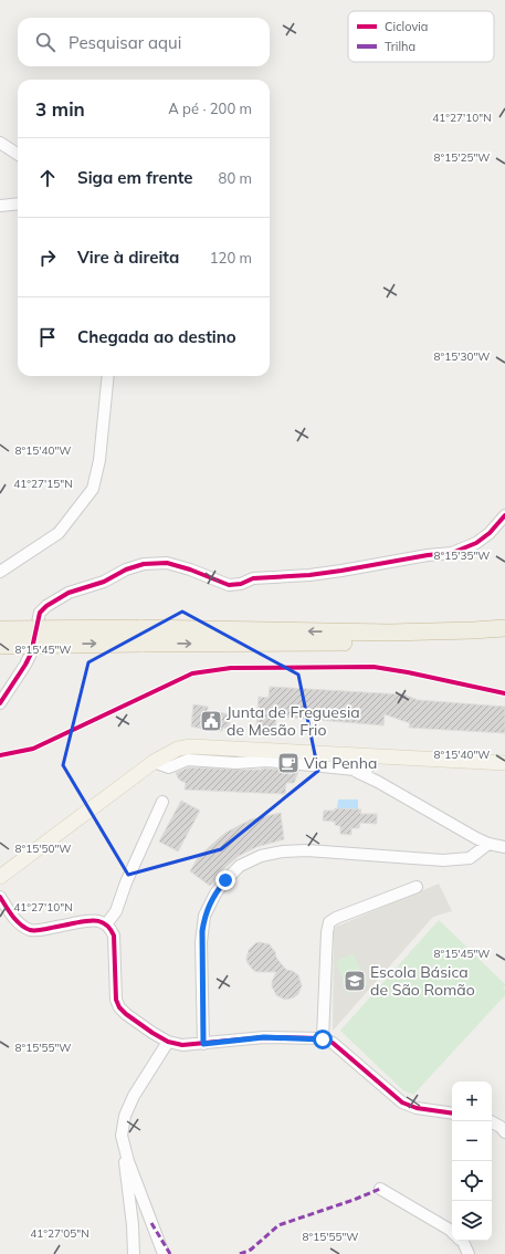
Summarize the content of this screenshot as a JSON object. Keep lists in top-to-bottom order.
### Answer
{
  "places": {
    "public building": ["Junta de Freguesia de Mesão Frio"],
    "cafe": ["Via Penha"],
    "school or university": ["Escola Básica de São Romão"]
  },
  "legend": ["Ciclovia", "Trilha"],
  "page": {
    "search": "Pesquisar aqui",
    "heading": ["3 min", "A pé · 200 m"],
    "list": [
      ["Siga em frente", "80 m"],
      ["Vire à direita", "120 m"],
      "Chegada ao destino"
    ],
    "map_buttons": ["+", "−"]
  },
  "coordinates": [
    "41°27'10\"N",
    "8°15'25\"W",
    "8°15'30\"W",
    "8°15'40\"W",
    "41°27'15\"N",
    "8°15'35\"W",
    "8°15'45\"W",
    "8°15'50\"W",
    "8°15'55\"W",
    "41°27'05\"N"
  ]
}
